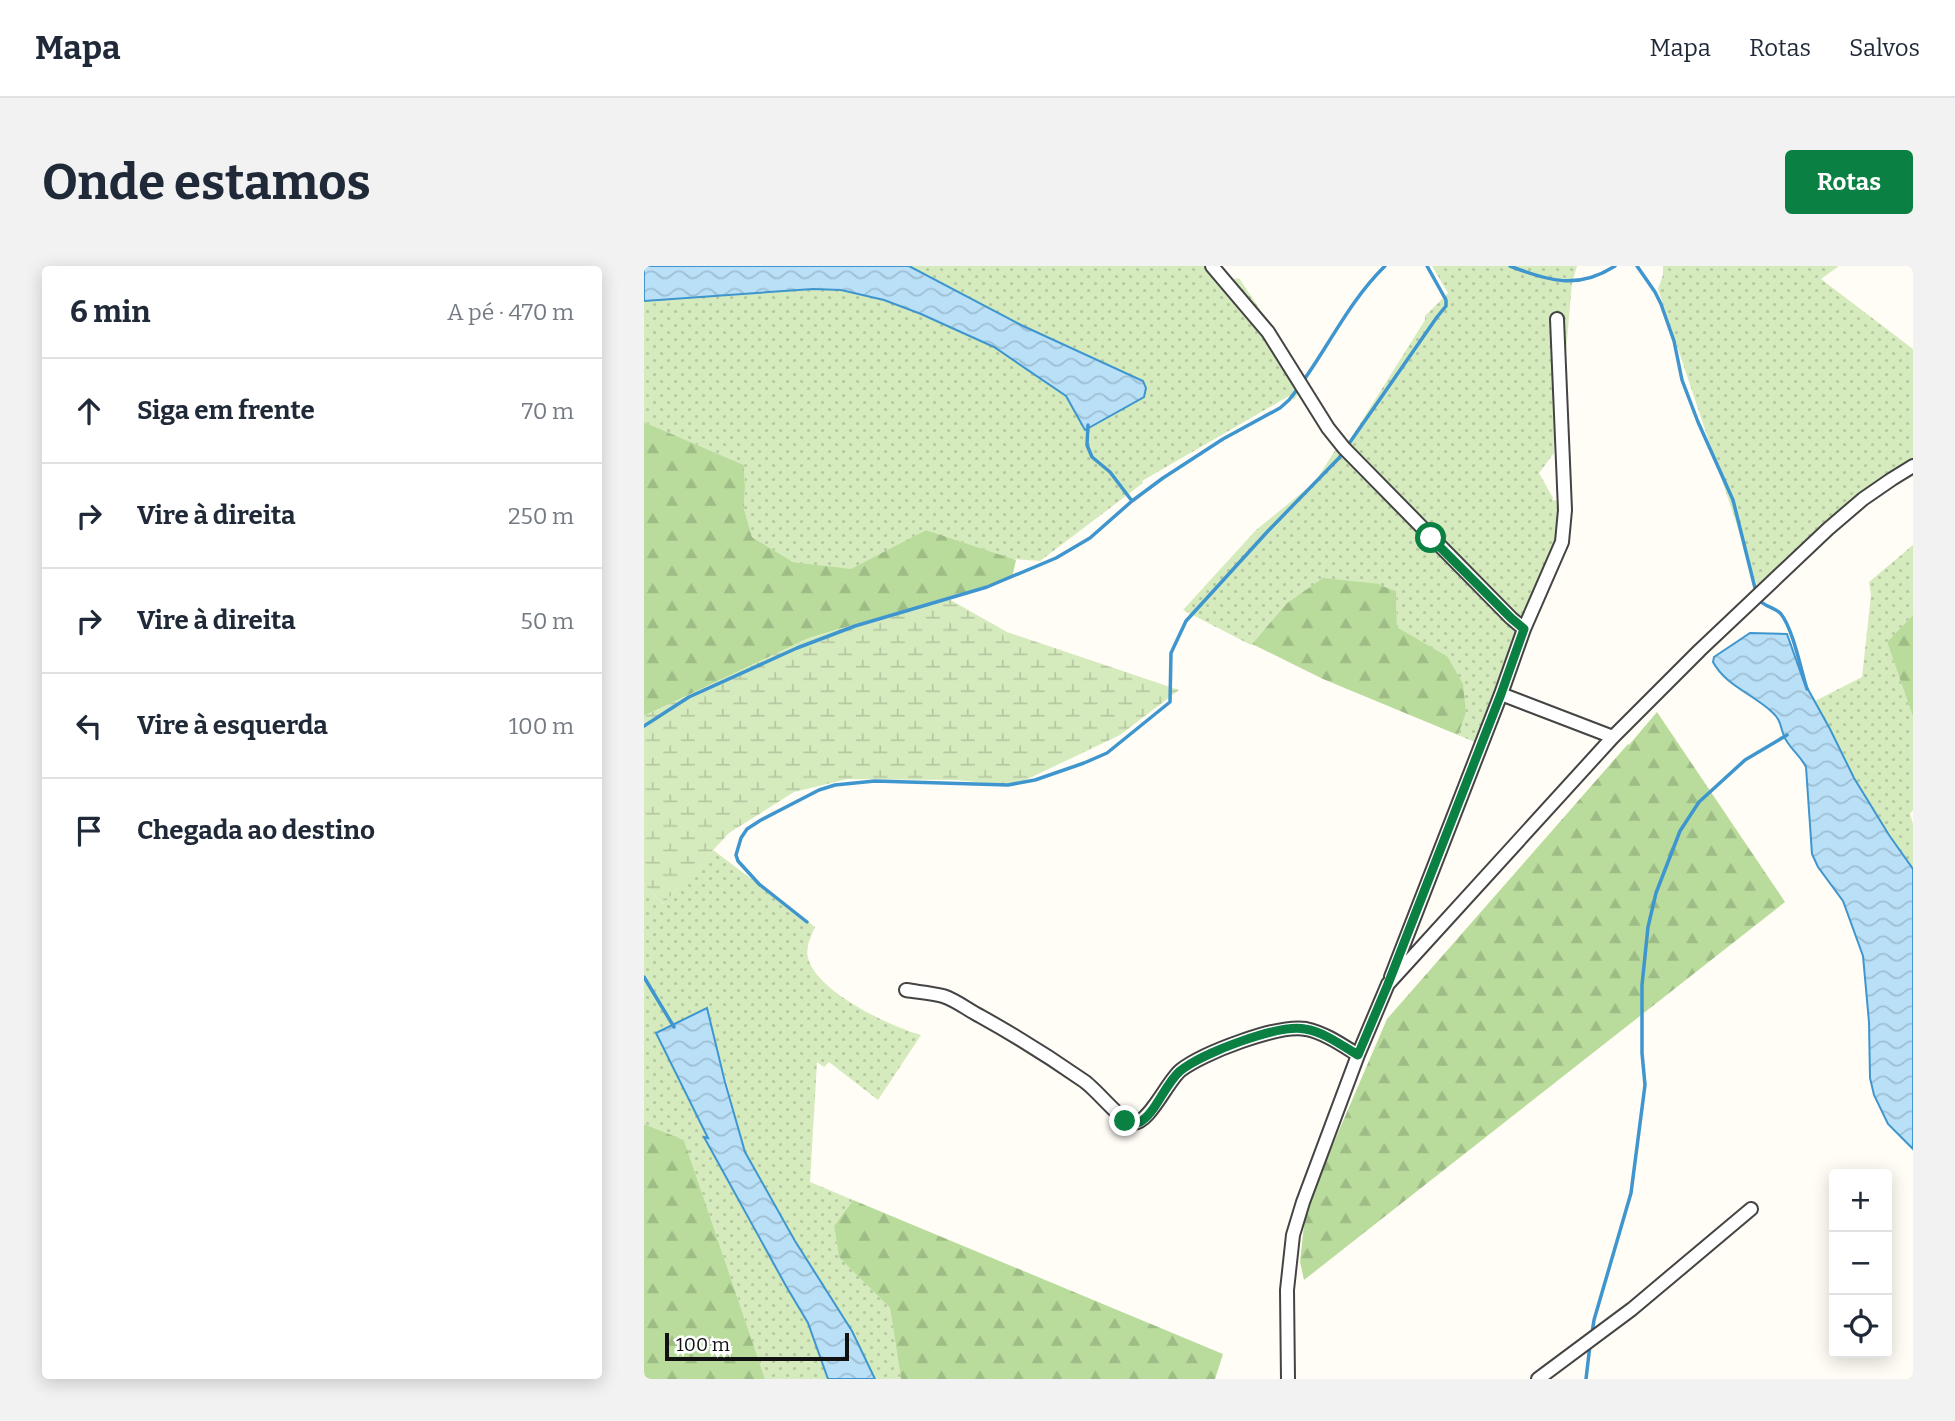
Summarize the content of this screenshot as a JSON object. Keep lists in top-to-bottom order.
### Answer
{
  "scale_bar": "100 m",
  "page": {
    "header": "Mapa",
    "nav": ["Mapa", "Rotas", "Salvos"],
    "buttons": "Rotas",
    "title": "Onde estamos",
    "heading": ["6 min", "A pé · 470 m"],
    "list": [
      ["Siga em frente", "70 m"],
      ["Vire à direita", "250 m"],
      ["Vire à direita", "50 m"],
      ["Vire à esquerda", "100 m"],
      "Chegada ao destino"
    ],
    "map_buttons": ["+", "−"],
    "scale": "100 m"
  }
}
